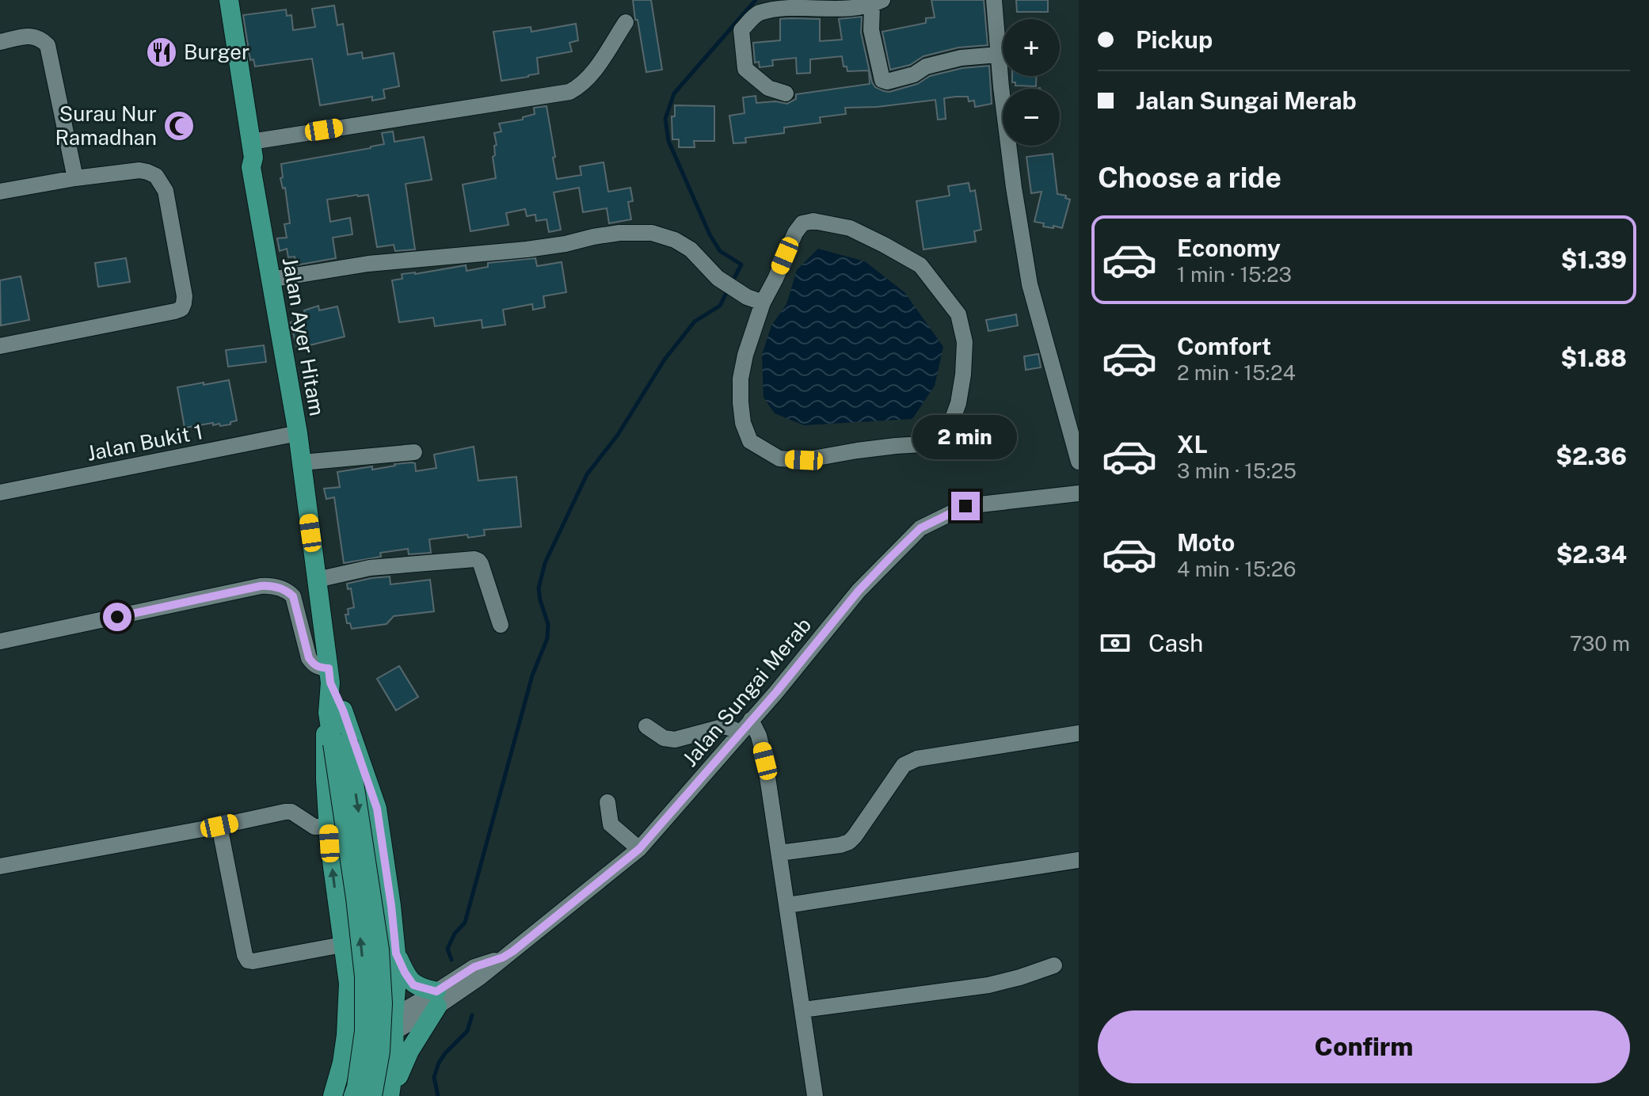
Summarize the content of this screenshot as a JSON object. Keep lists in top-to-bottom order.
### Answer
{
  "streets": {
    "main road": ["Jalan Ayer Hitam"],
    "street": ["Jalan Bukit 1", "Jalan Sungai Merab"]
  },
  "crossings": [
    ["Jalan Ayer Hitam", "Jalan Bukit 1"]
  ],
  "places": {
    "restaurant": ["Burger"],
    "mosque": ["Surau Nur Ramadhan"]
  },
  "page": {
    "banner": ["Pickup", "Jalan Sungai Merab"],
    "map_buttons": ["+", "−"],
    "heading": "Choose a ride",
    "list": [
      {
        "name": "Economy",
        "note": "1 min · 15:23",
        "value": "$1.39"
      },
      {
        "name": "Comfort",
        "note": "2 min · 15:24",
        "value": "$1.88"
      },
      {
        "name": "XL",
        "note": "3 min · 15:25",
        "value": "$2.36"
      },
      {
        "name": "Moto",
        "note": "4 min · 15:26",
        "value": "$2.34"
      }
    ],
    "bubble": "2 min",
    "pay": ["Cash", "730 m"],
    "buttons": "Confirm"
  }
}
